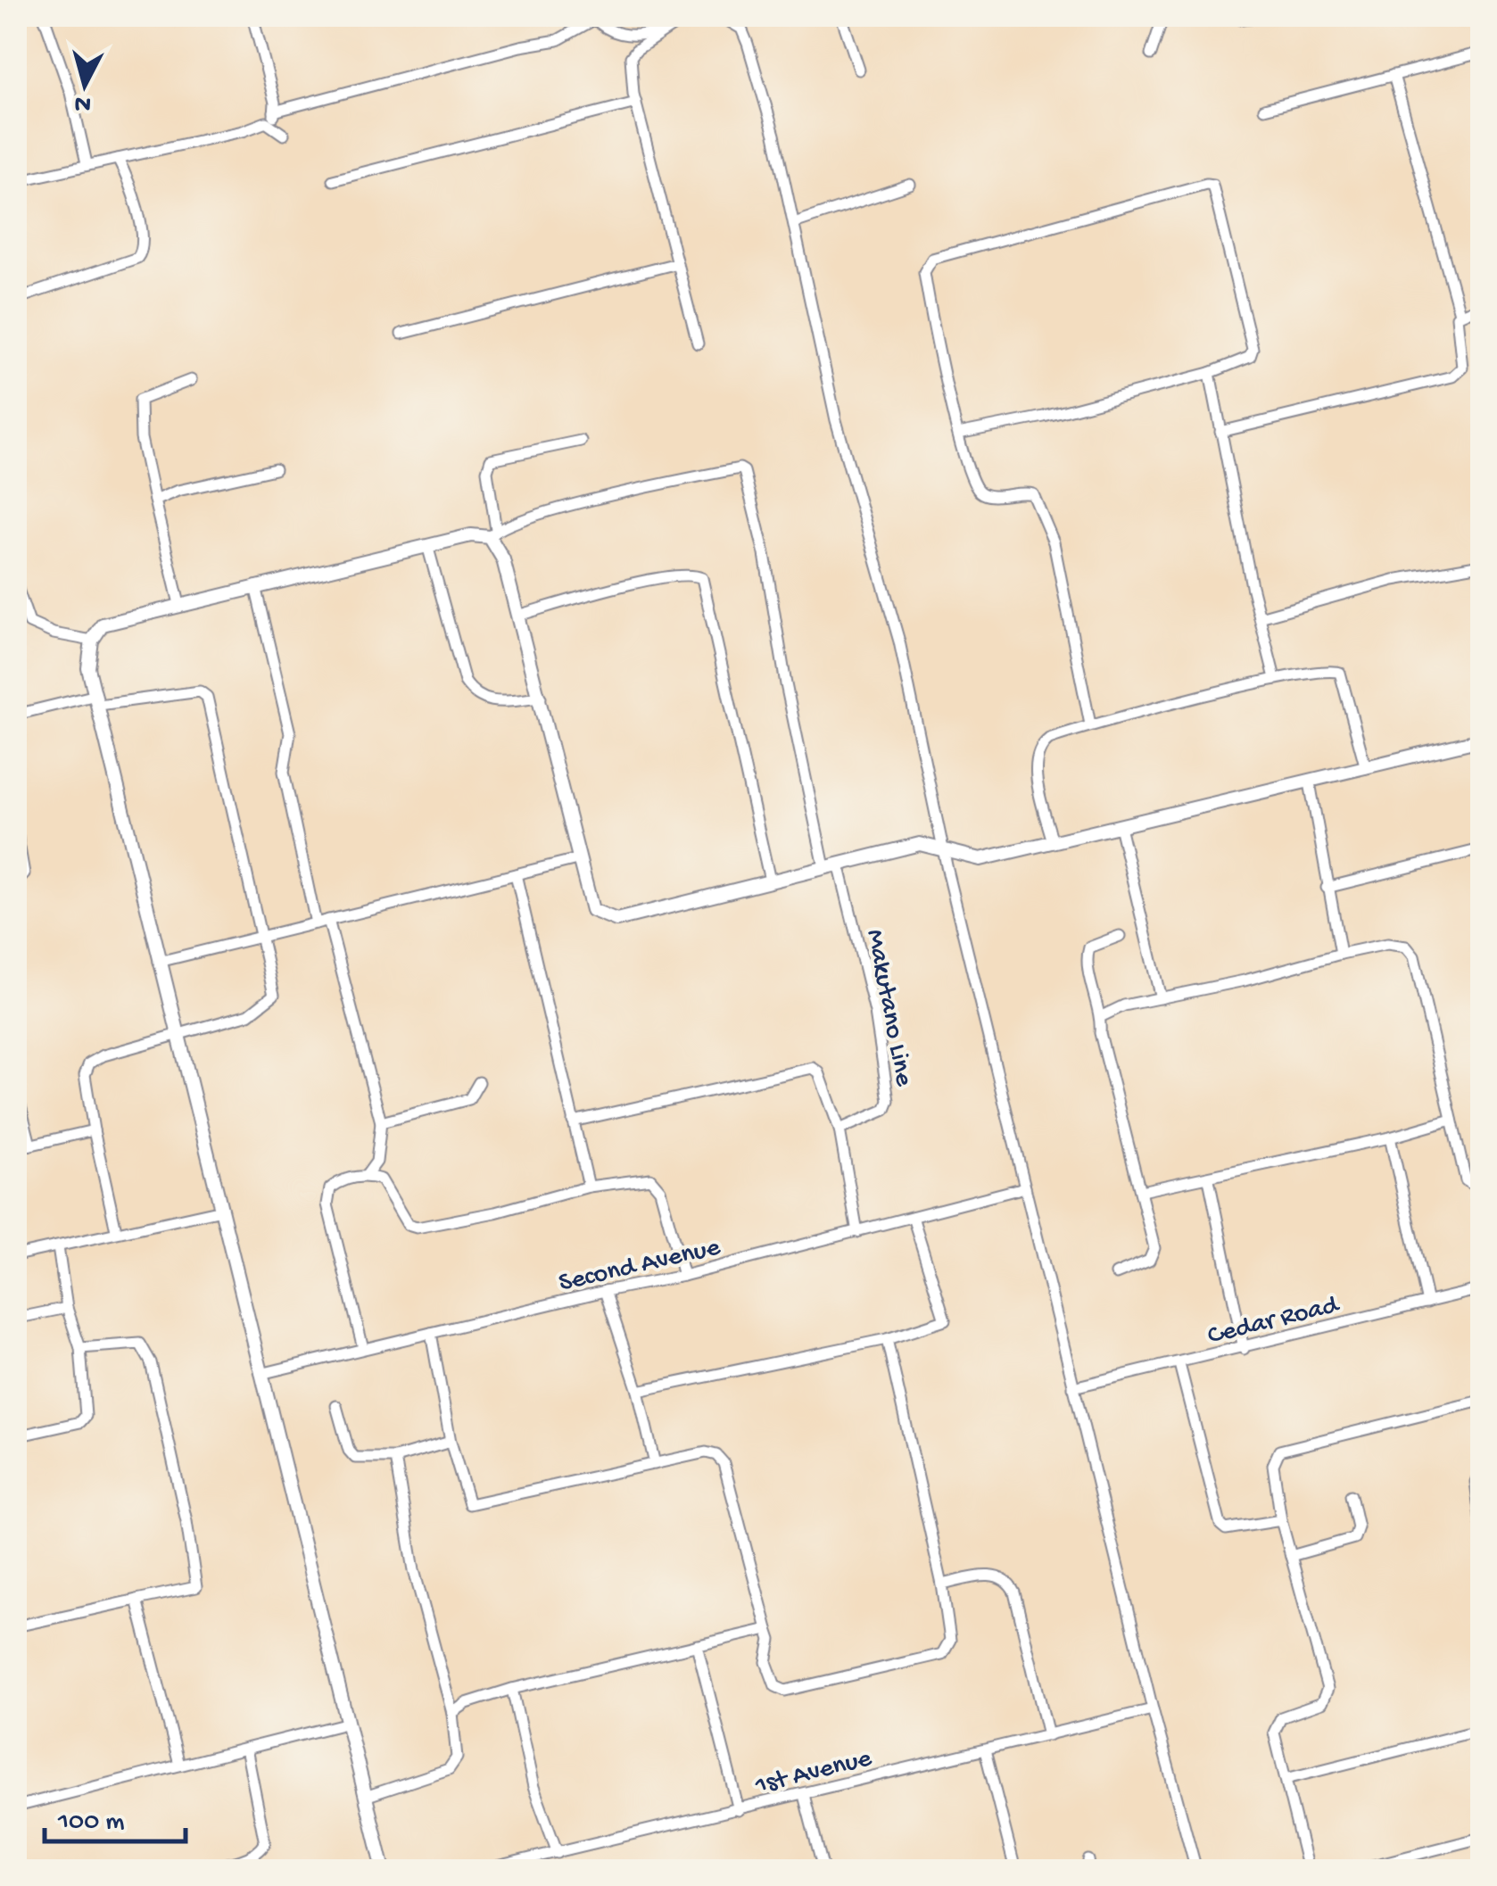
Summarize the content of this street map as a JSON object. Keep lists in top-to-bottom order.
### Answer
{
  "streets": {
    "street": [
      "Makutano Line",
      "Second Avenue",
      "Cedar Road",
      "1st Avenue"
    ]
  },
  "scale_bar": "100 m",
  "north": "bottom"
}
